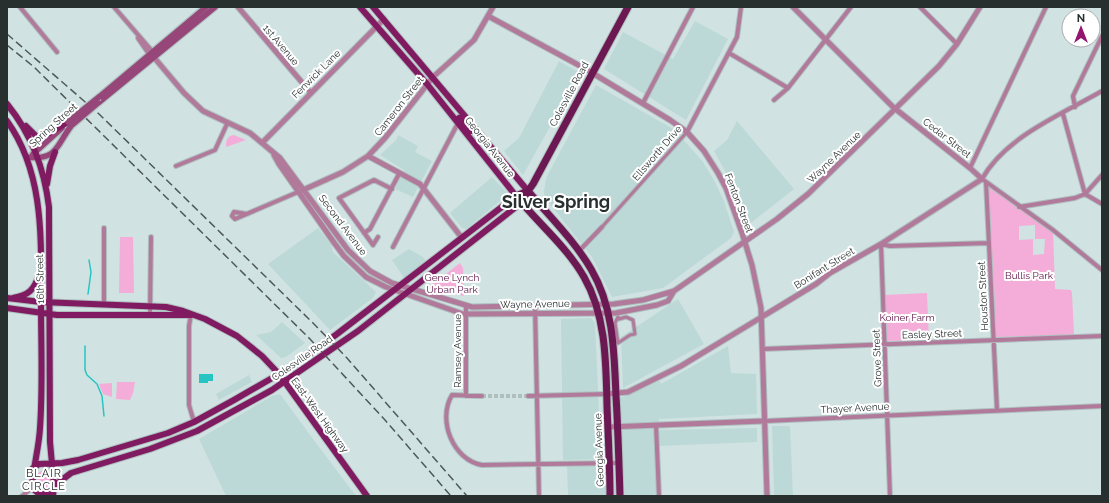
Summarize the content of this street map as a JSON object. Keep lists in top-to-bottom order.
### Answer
{
  "streets": {
    "highway": ["Colesville Road", "Georgia Avenue"],
    "main road": ["Spring Street", "16th Street", "East-West Highway"],
    "street": [
      "1st Avenue",
      "Fenwick Lane",
      "Cameron Street",
      "Cedar Street",
      "Ellsworth Drive",
      "Wayne Avenue",
      "Fenton Street",
      "Second Avenue",
      "Bonifant Street",
      "Houston Street",
      "Easley Street",
      "Ramsey Avenue",
      "Grove Street",
      "Thayer Avenue"
    ]
  },
  "crossings": [
    ["1st Avenue", "Fenwick Lane"],
    ["Fenwick Lane", "Georgia Avenue"],
    ["Fenwick Lane", "Second Avenue"],
    ["Colesville Road", "Georgia Avenue"],
    ["Colesville Road", "Wayne Avenue"],
    ["Colesville Road", "Fenton Street"],
    ["Colesville Road", "Second Avenue"],
    ["Colesville Road", "16th Street"],
    ["Colesville Road", "East-West Highway"],
    ["Cameron Street", "Georgia Avenue"],
    ["Cameron Street", "Fenton Street"],
    ["Cameron Street", "Second Avenue"],
    ["Spring Street", "Second Avenue"],
    ["Spring Street", "16th Street"],
    ["Cedar Street", "Wayne Avenue"],
    ["Cedar Street", "Bonifant Street"],
    ["Cedar Street", "Houston Street"],
    ["Georgia Avenue", "Ellsworth Drive"],
    ["Georgia Avenue", "Wayne Avenue"],
    ["Georgia Avenue", "Bonifant Street"],
    ["Georgia Avenue", "Thayer Avenue"],
    ["Ellsworth Drive", "Fenton Street"],
    ["Wayne Avenue", "Fenton Street"],
    ["Wayne Avenue", "Second Avenue"],
    ["Wayne Avenue", "Ramsey Avenue"],
    ["Fenton Street", "Bonifant Street"],
    ["Fenton Street", "Easley Street"],
    ["Fenton Street", "Thayer Avenue"],
    ["Bonifant Street", "Houston Street"],
    ["Bonifant Street", "Grove Street"],
    ["16th Street", "East-West Highway"],
    ["Houston Street", "Easley Street"],
    ["Houston Street", "Thayer Avenue"],
    ["Easley Street", "Grove Street"],
    ["Grove Street", "Thayer Avenue"]
  ],
  "districts": ["Silver Spring", "BLAIR CIRCLE"],
  "parks": ["Bullis Park", "Gene Lynch Urban Park", "Koiner Farm"],
  "north": "top"
}
